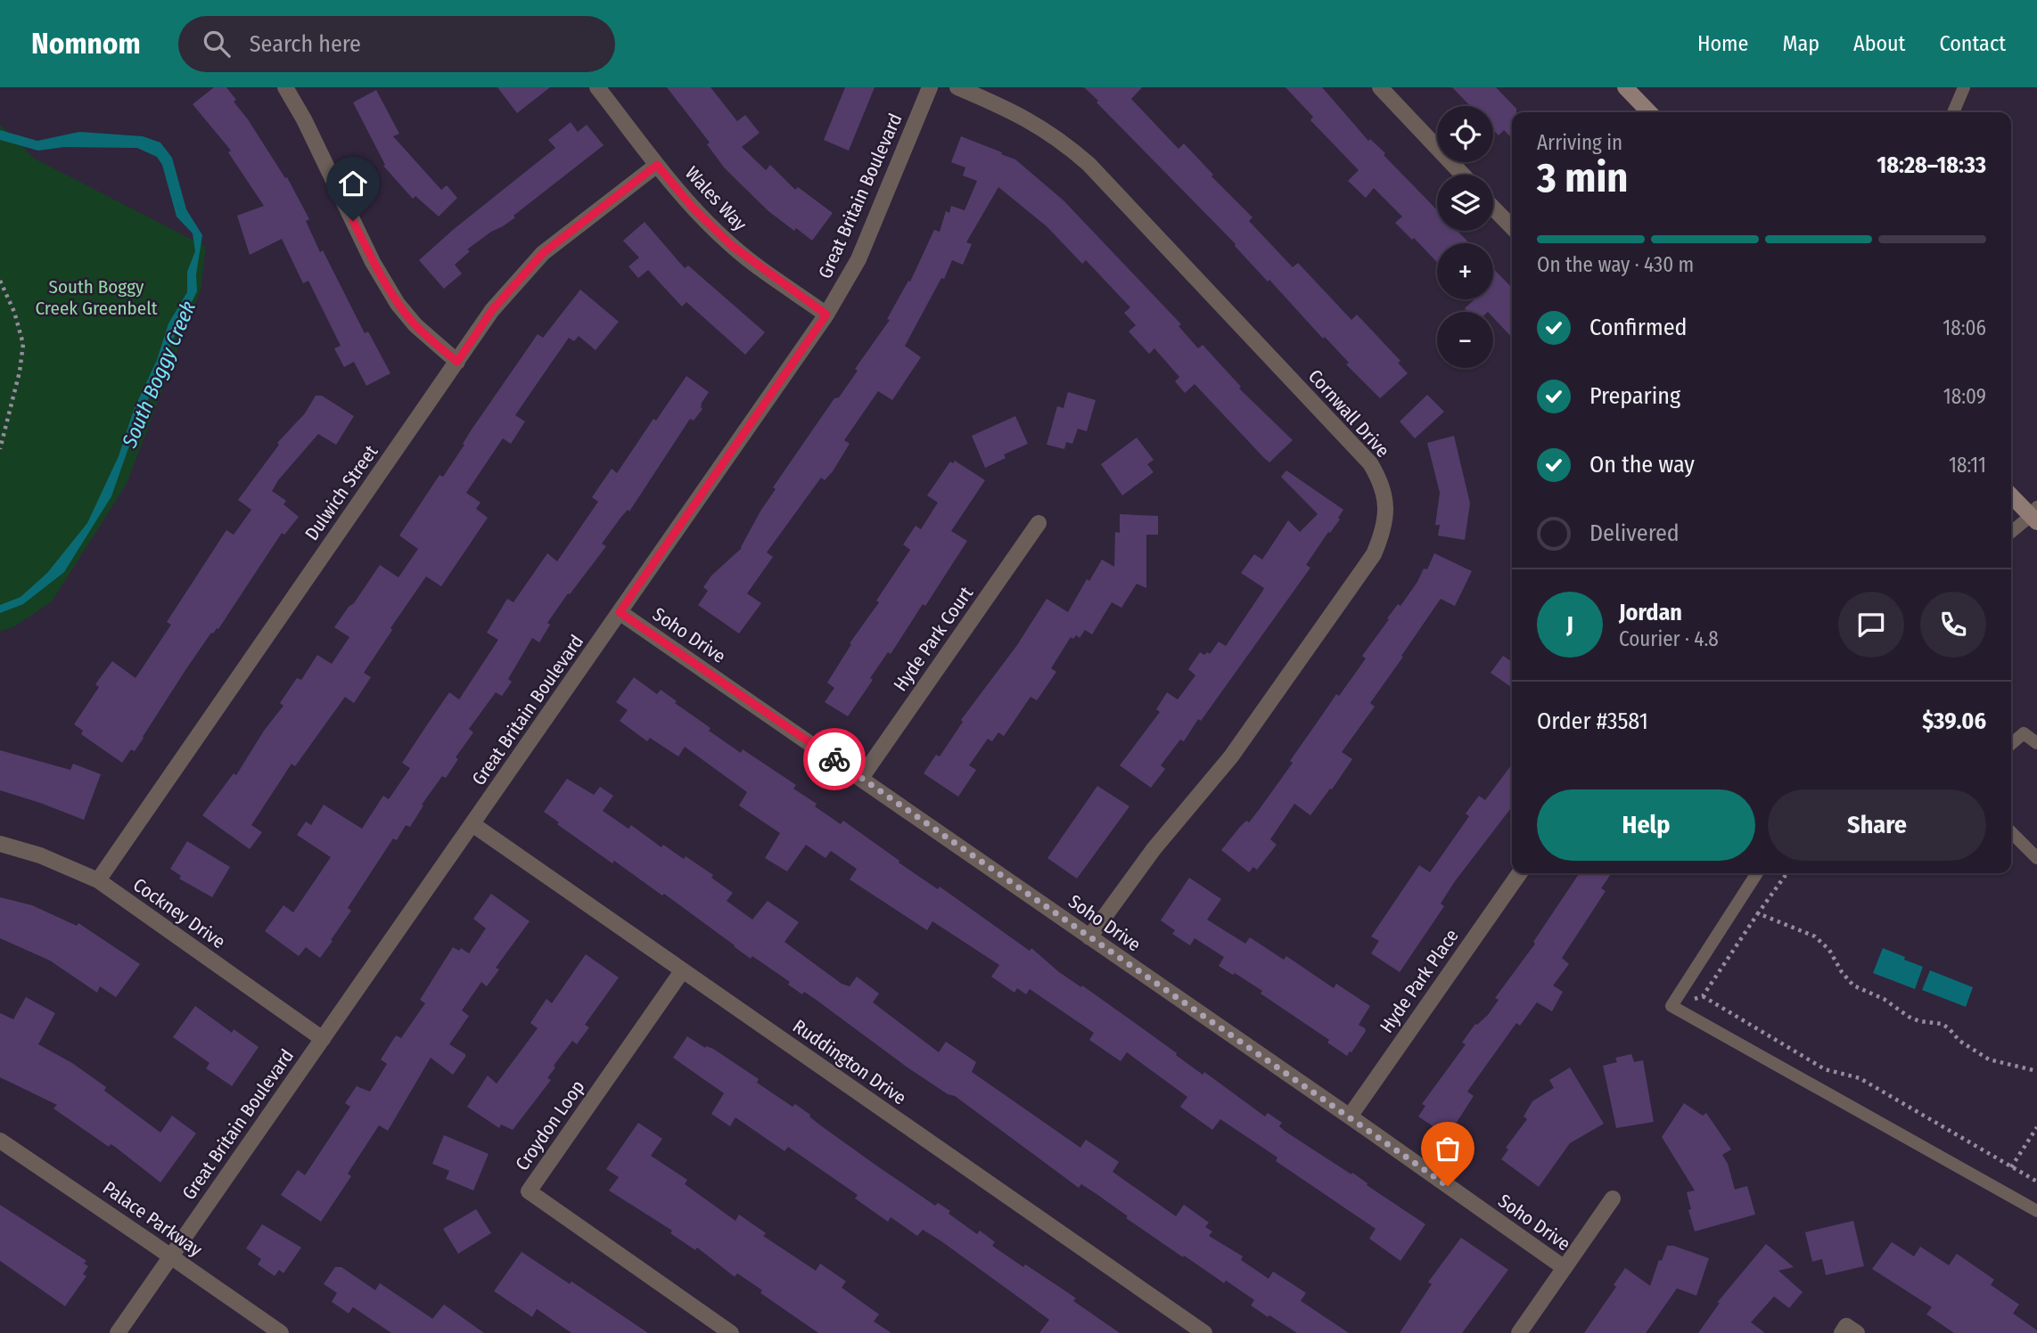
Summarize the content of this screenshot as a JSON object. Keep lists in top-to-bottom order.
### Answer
{
  "streets": {
    "street": [
      "Great Britain Boulevard",
      "Wales Way",
      "Cornwall Drive",
      "Dulwich Street",
      "Soho Drive",
      "Hyde Park Court",
      "Cockney Drive",
      "Hyde Park Place",
      "Ruddington Drive",
      "Croydon Loop",
      "Palace Parkway"
    ]
  },
  "crossings": [
    ["Great Britain Boulevard", "Wales Way"],
    ["Great Britain Boulevard", "Soho Drive"],
    ["Great Britain Boulevard", "Cockney Drive"],
    ["Great Britain Boulevard", "Ruddington Drive"],
    ["Great Britain Boulevard", "Palace Parkway"],
    ["Wales Way", "Dulwich Street"],
    ["Cornwall Drive", "Soho Drive"],
    ["Dulwich Street", "Cockney Drive"],
    ["Soho Drive", "Hyde Park Court"],
    ["Soho Drive", "Hyde Park Place"],
    ["Ruddington Drive", "Croydon Loop"]
  ],
  "water": ["South Boggy Creek"],
  "parks": ["South Boggy Creek Greenbelt"],
  "page": {
    "header": "Nomnom",
    "search": "Search here",
    "nav": [
      "Home",
      "Map",
      "About",
      "Contact"
    ],
    "map_buttons": ["+", "−"],
    "heading": ["3 min", "Arriving in", "18:28–18:33"],
    "panel": [
      "Jordan",
      "Courier · 4.8",
      "Order #3581",
      "$39.06"
    ],
    "bar": "On the way · 430 m",
    "list": [
      ["Confirmed", "18:06"],
      ["Preparing", "18:09"],
      ["On the way", "18:11"],
      "Delivered"
    ],
    "round": "J",
    "buttons": ["Help", "Share"]
  }
}
